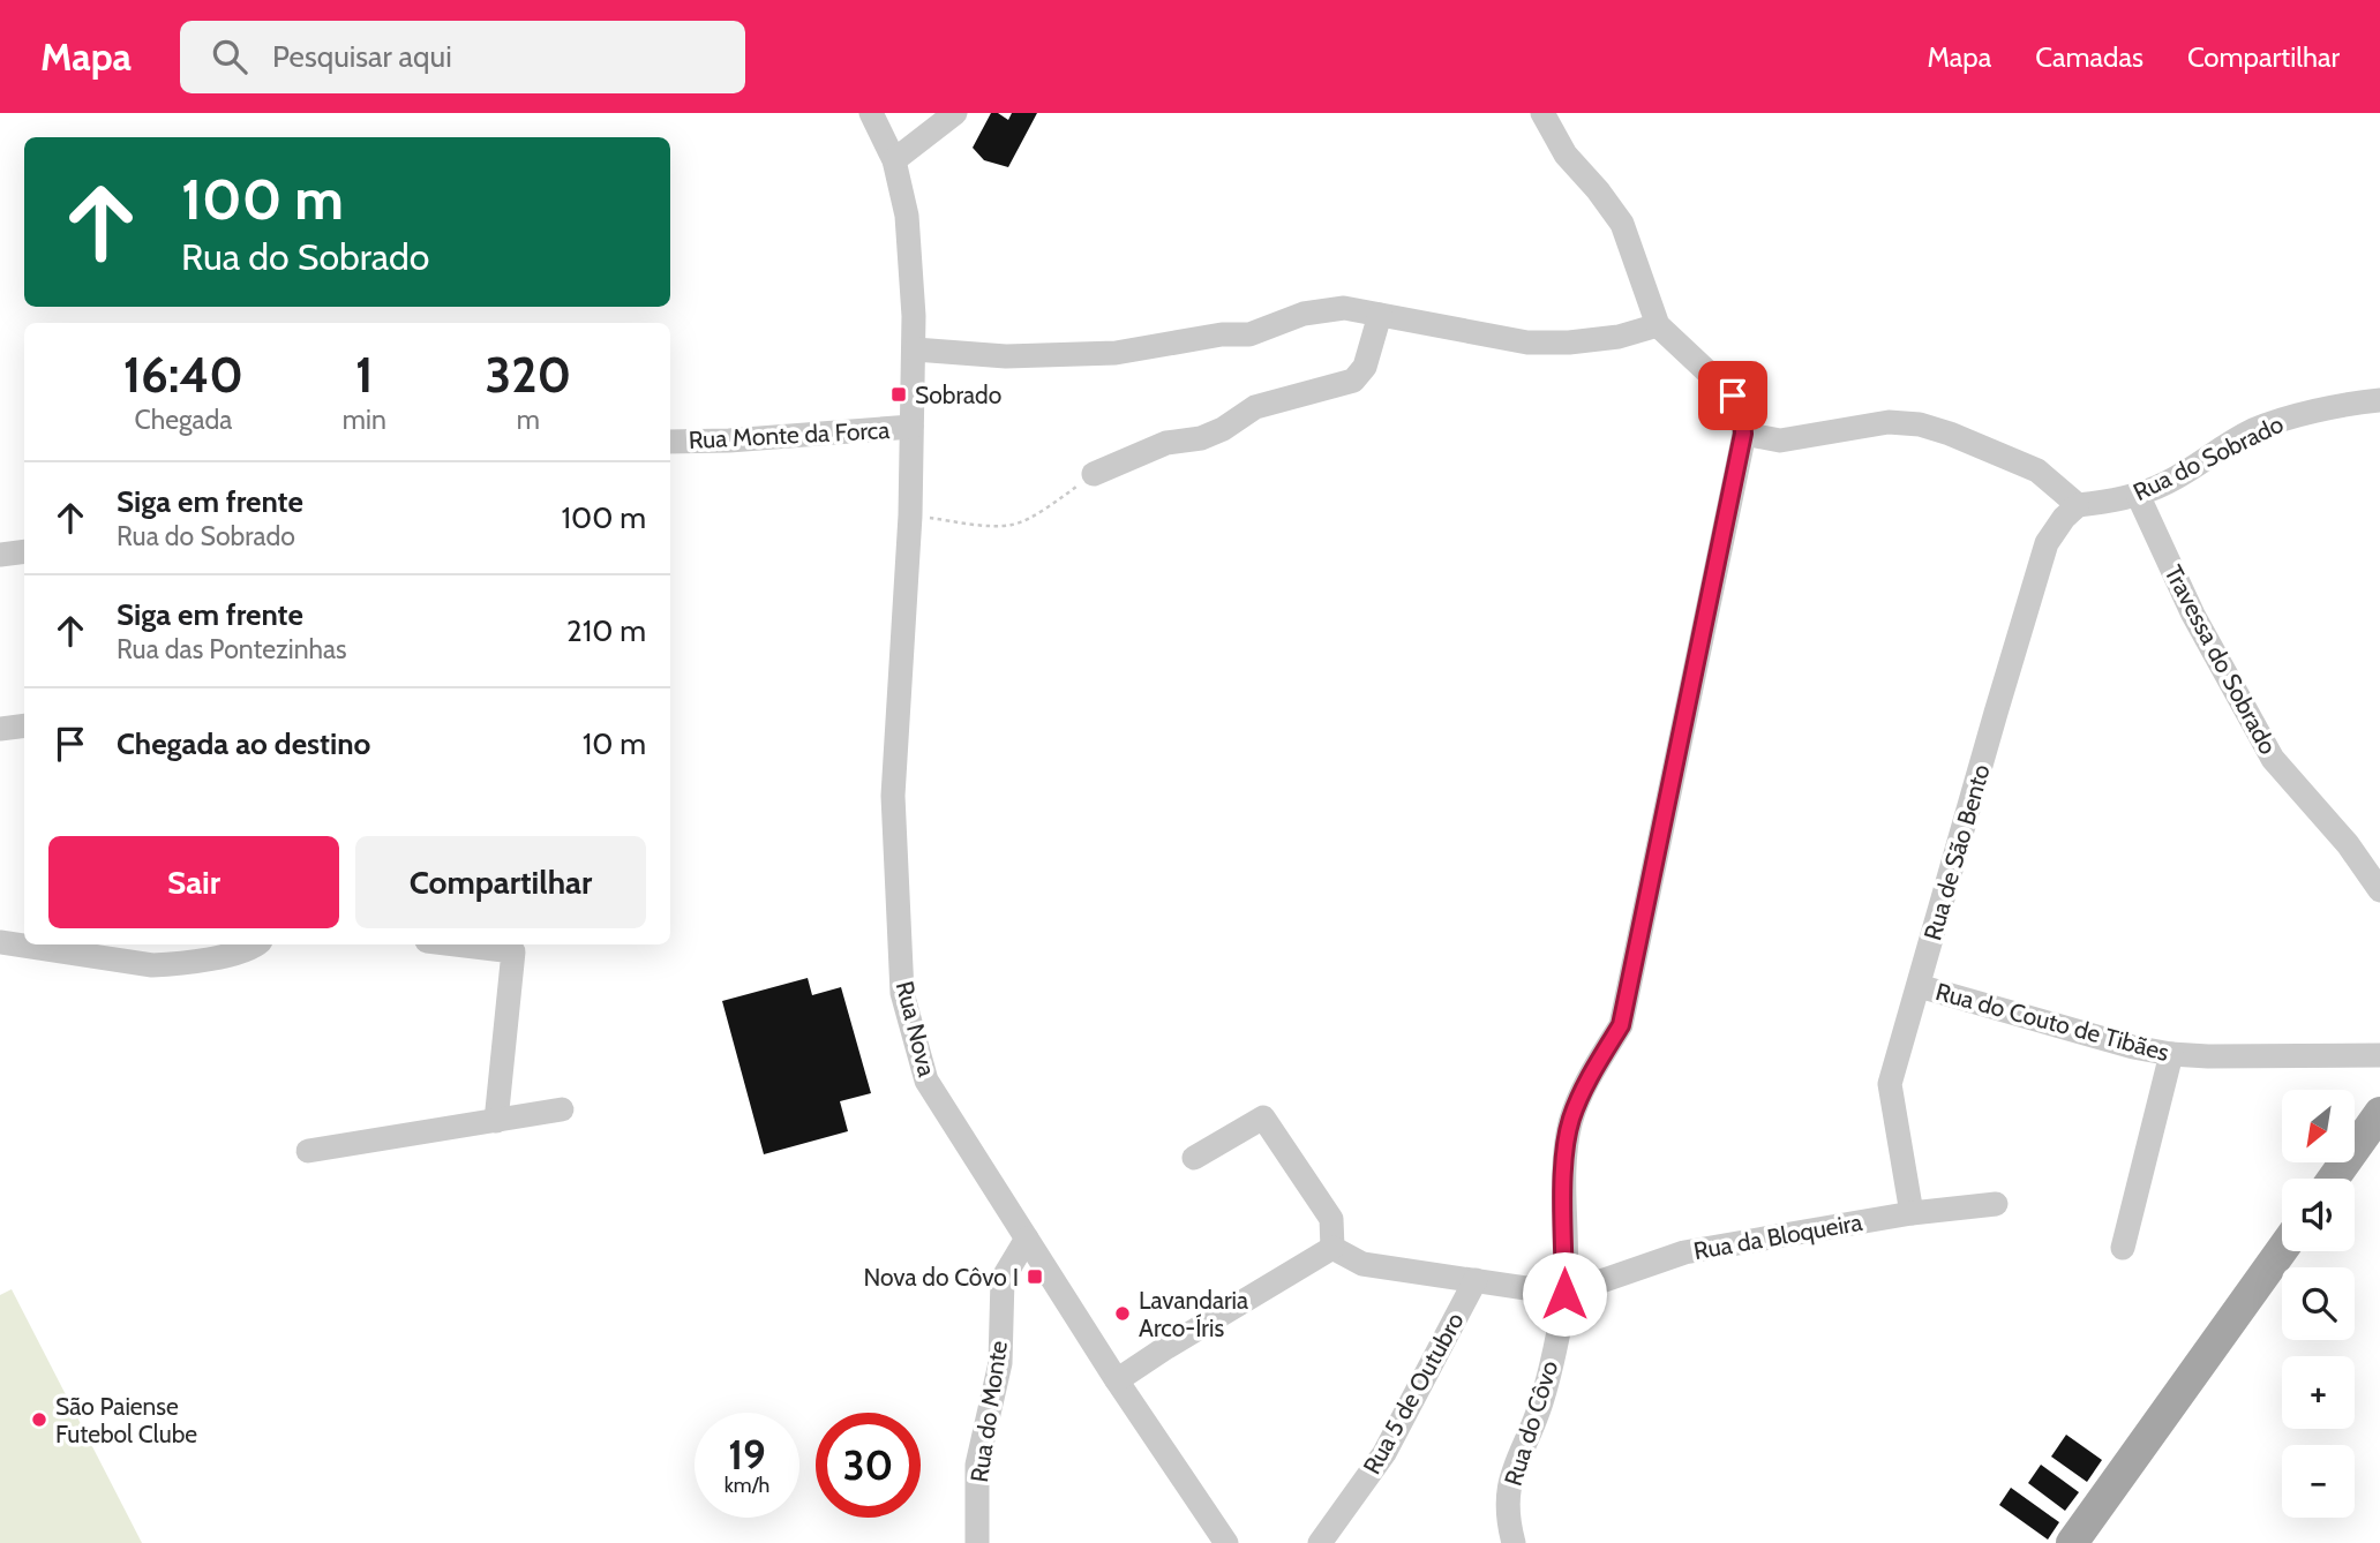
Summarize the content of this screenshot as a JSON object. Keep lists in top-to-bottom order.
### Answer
{
  "streets": {
    "street": [
      "Rua Monte da Forca",
      "Rua do Sobrado",
      "Travessa do Sobrado",
      "Rua de São Bento",
      "Rua do Couto de Tibães",
      "Rua Nova",
      "Rua da Bloqueira",
      "Rua 5 de Outubro",
      "Rua do Monte",
      "Rua do Côvo"
    ]
  },
  "crossings": [
    ["Rua Monte da Forca", "Rua Nova"],
    ["Rua do Sobrado", "Travessa do Sobrado"],
    ["Rua do Sobrado", "Rua de São Bento"],
    ["Rua de São Bento", "Rua do Couto de Tibães"],
    ["Rua de São Bento", "Rua da Bloqueira"],
    ["Rua Nova", "Rua do Monte"],
    ["Rua da Bloqueira", "Rua do Côvo"]
  ],
  "places": {
    "transit": ["Sobrado", "Nova do Côvo I"],
    "other": ["Lavandaria Arco-Íris", "São Paiense Futebol Clube"]
  },
  "north": "bottom left",
  "page": {
    "header": "Mapa",
    "search": "Pesquisar aqui",
    "nav": ["Mapa", "Camadas", "Compartilhar"],
    "turn": ["100 m", "Rua do Sobrado"],
    "eta": [
      "16:40",
      "Chegada",
      "1",
      "min",
      "320",
      "m"
    ],
    "list": [
      {
        "name": "Siga em frente",
        "note": "Rua do Sobrado",
        "value": "100 m"
      },
      {
        "name": "Siga em frente",
        "note": "Rua das Pontezinhas",
        "value": "210 m"
      },
      {
        "name": "Chegada ao destino",
        "value": "10 m"
      }
    ],
    "buttons": ["Sair", "Compartilhar"],
    "map_buttons": ["+", "−"],
    "speed": "19 km/h",
    "limit": "30"
  }
}
